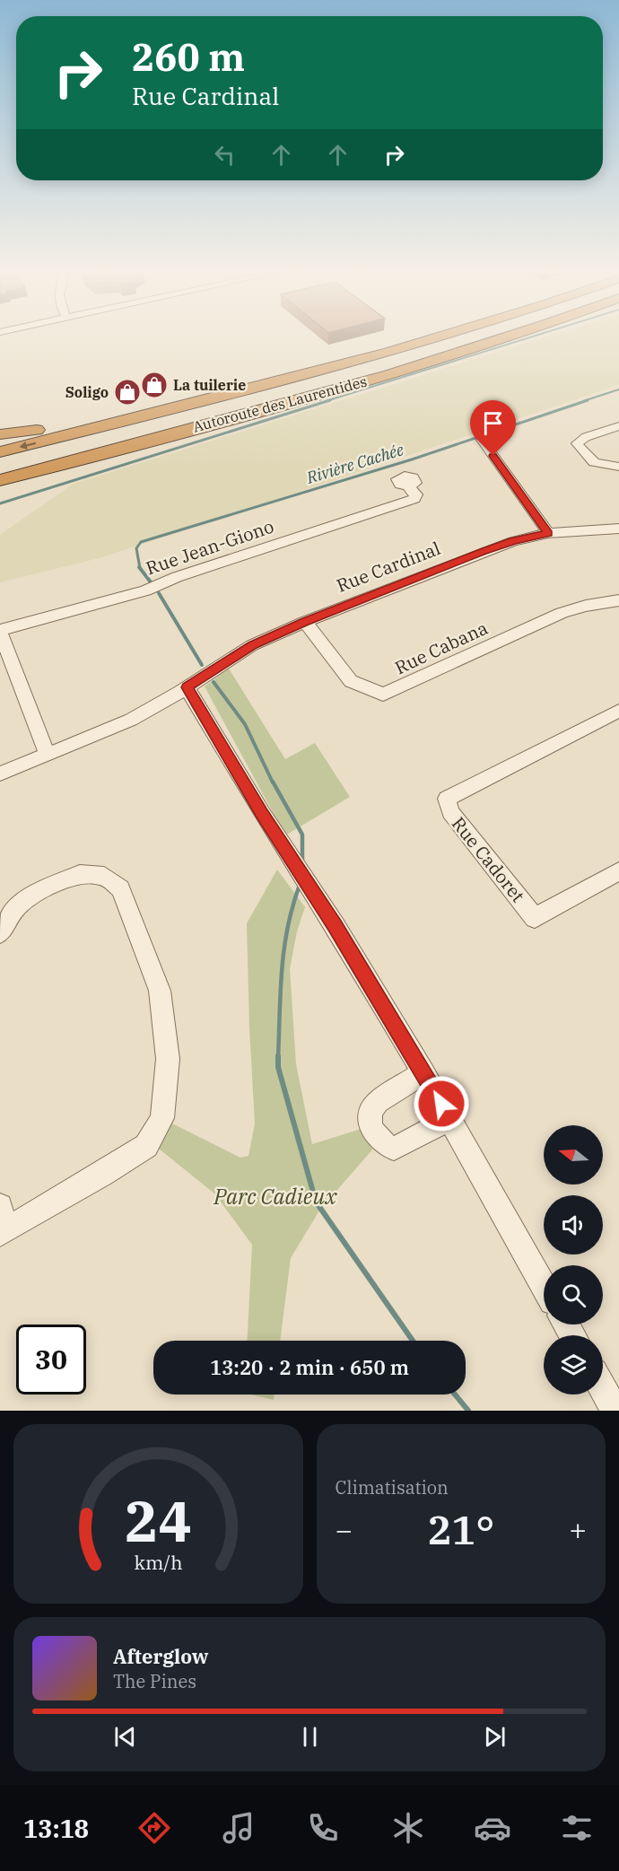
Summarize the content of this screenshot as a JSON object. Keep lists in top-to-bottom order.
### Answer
{
  "streets": {
    "highway": ["Autoroute des Laurentides"],
    "street": [
      "Rue Jean-Giono",
      "Rue Cardinal",
      "Rue Cabana",
      "Rue Cadoret"
    ]
  },
  "crossings": [
    ["Rue Cardinal", "Rue Cabana"]
  ],
  "water": ["Rivière Cachée"],
  "parks": ["Parc Cadieux"],
  "places": {
    "shop": ["La tuilerie", "Soligo"]
  },
  "north": "left",
  "page": {
    "turn": ["260 m", "Rue Cardinal"],
    "limit": "30",
    "trip": "13:20 · 2 min · 650 m",
    "tile": "Climatisation",
    "heat": ["−", "21°", "+"],
    "song": ["Afterglow", "The Pines"],
    "tabs": "13:18",
    "gauge": ["24", "km/h"]
  }
}
